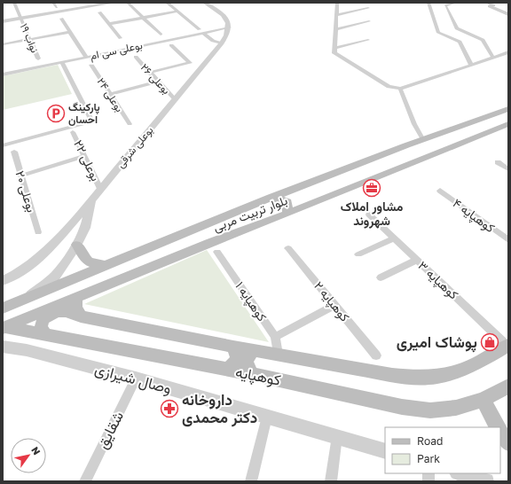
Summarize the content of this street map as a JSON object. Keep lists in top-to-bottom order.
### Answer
{
  "streets": {
    "main road": ["بلوار تربیت مربی", "کوهپایه"],
    "street": [
      "نواب ۱۹",
      "بوعلی سی ام",
      "بوعلی ۲۶",
      "بوعلی ۲۴",
      "بوعلی شرقی",
      "بوعلی ۲۲",
      "بوعلی ۲۰",
      "کوهپایه ۴",
      "کوهپایه ۳",
      "کوهپایه ۱",
      "کوهپایه ۲",
      "وصال شیرازی",
      "شقایق"
    ]
  },
  "crossings": [
    ["بوعلی سی ام", "بوعلی شرقی"],
    ["بوعلی ۲۶", "بوعلی شرقی"],
    ["بوعلی شرقی", "بوعلی ۲۲"],
    ["بلوار تربیت مربی", "کوهپایه"],
    ["کوهپایه ۳", "کوهپایه"],
    ["کوهپایه ۱", "کوهپایه"],
    ["وصال شیرازی", "شقایق"]
  ],
  "places": {
    "parking": ["پارکینگ احسان"],
    "office": ["مشاور املاک شهروند"],
    "shop": ["پوشاک امیری"],
    "pharmacy": ["داروخانه دکتر محمدی"]
  },
  "legend": ["Road", "Park"],
  "north": "top right"
}
